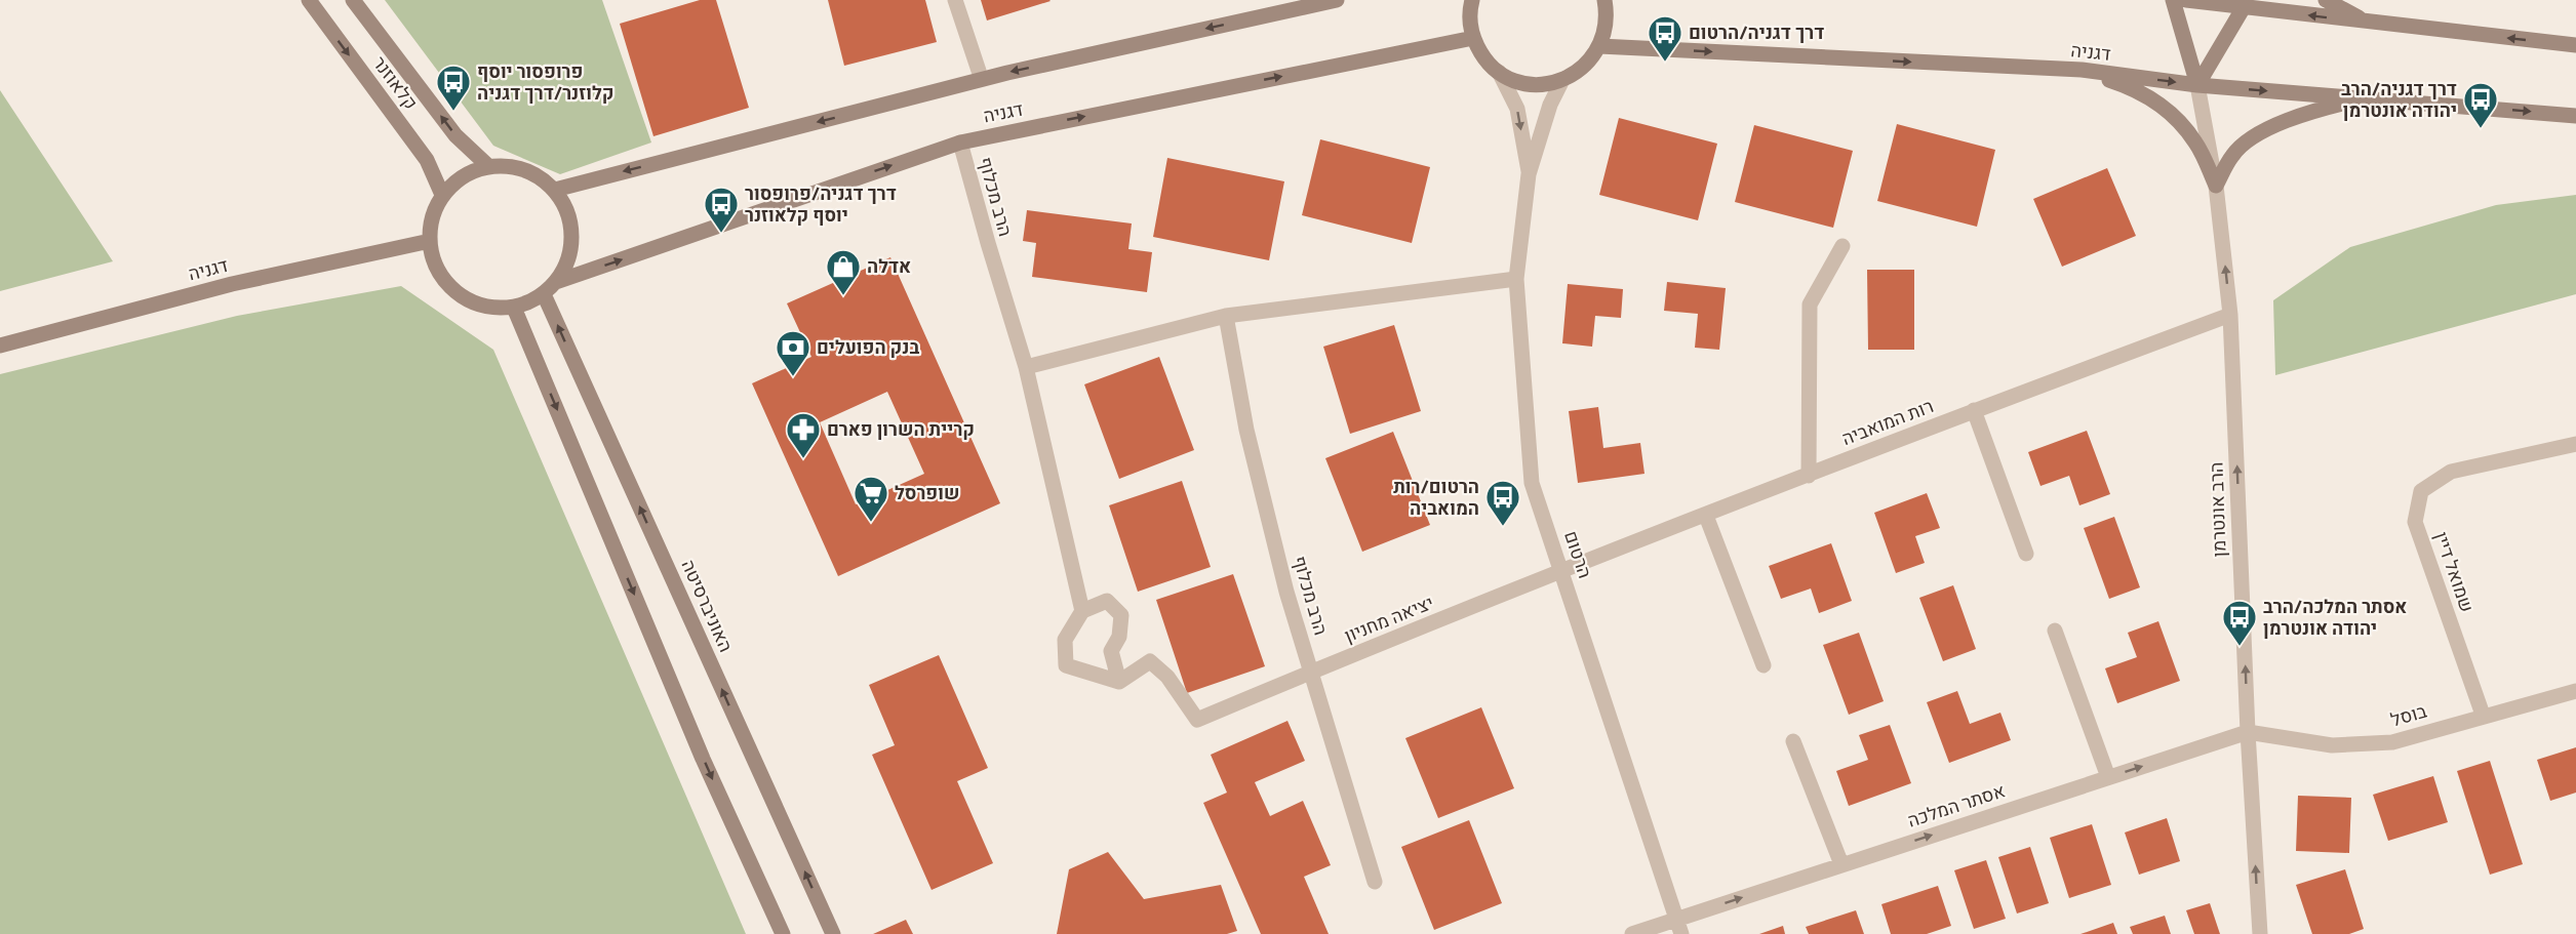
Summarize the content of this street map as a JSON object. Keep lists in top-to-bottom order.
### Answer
{
  "streets": {
    "street": [
      "דגניה",
      "קלאוזנר",
      "הרב מכלוף",
      "רות המואביה",
      "הרב אונטרמן",
      "הרטום",
      "שמואל דיין",
      "האוניברסיטה",
      "יציאה מחניון",
      "בוסל",
      "אסתר המלכה"
    ]
  },
  "crossings": [
    ["דגניה", "קלאוזנר"],
    ["דגניה", "הרב מכלוף"],
    ["דגניה", "הרב אונטרמן"],
    ["דגניה", "האוניברסיטה"],
    ["קלאוזנר", "האוניברסיטה"],
    ["הרב מכלוף", "יציאה מחניון"],
    ["רות המואביה", "הרב אונטרמן"],
    ["רות המואביה", "הרטום"],
    ["רות המואביה", "יציאה מחניון"],
    ["הרב אונטרמן", "בוסל"],
    ["הרב אונטרמן", "אסתר המלכה"],
    ["הרטום", "יציאה מחניון"],
    ["הרטום", "אסתר המלכה"],
    ["שמואל דיין", "בוסל"],
    ["בוסל", "אסתר המלכה"]
  ],
  "one_way": ["הרב אונטרמן", "אסתר המלכה"],
  "places": {
    "bus stop": [
      "דרך דגניה/הרטום",
      "פרופסור יוסף קלוזנר/דרך דגניה",
      "דרך דגניה/הרב יהודה אונטרמן",
      "דרך דגניה/פרופסור יוסף קלאוזנר",
      "הרטום/רות המואביה",
      "אסתר המלכה/הרב יהודה אונטרמן"
    ],
    "shop": ["אדלה"],
    "bank": ["בנק הפועלים"],
    "pharmacy": ["קריית השרון פארם"],
    "supermarket": ["שופרסל"]
  }
}
